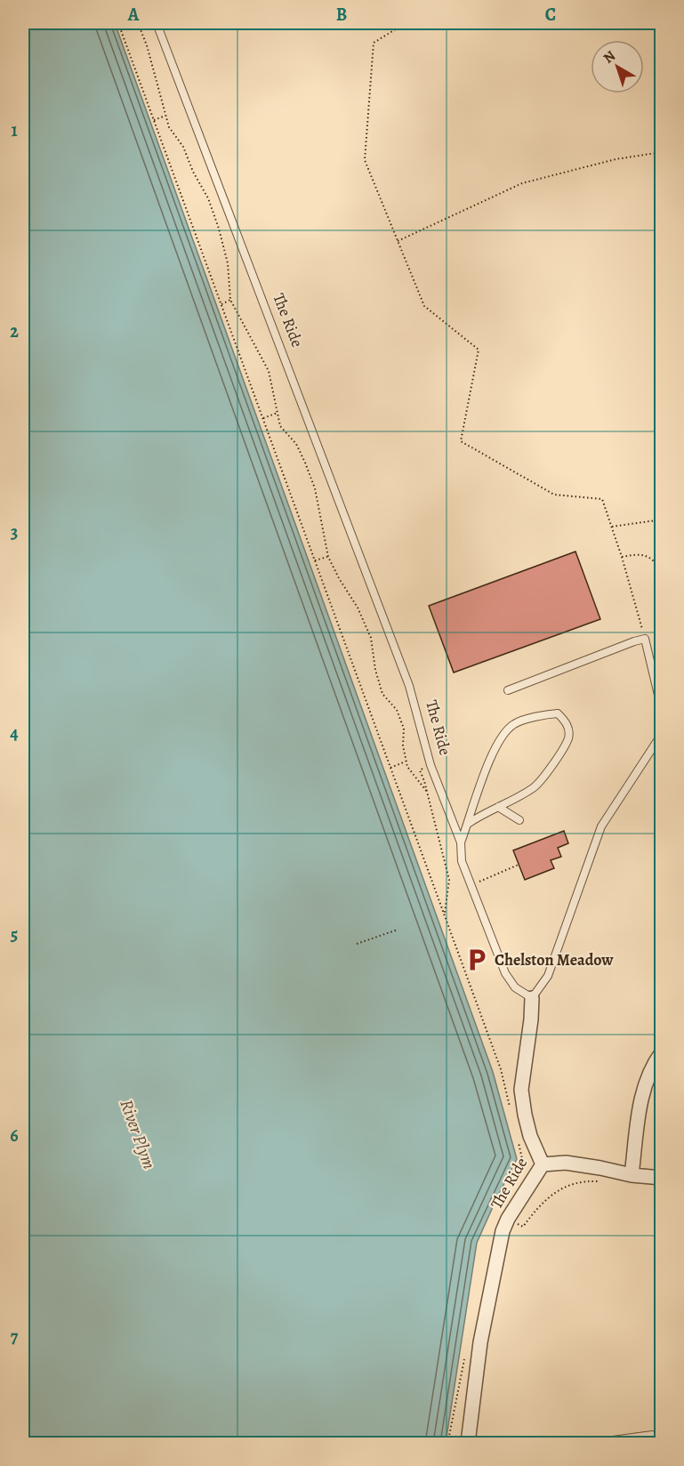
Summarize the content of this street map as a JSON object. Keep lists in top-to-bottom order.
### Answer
{
  "streets": {
    "street": ["The Ride"]
  },
  "water": ["River Plym"],
  "places": {
    "parking": ["Chelston Meadow"]
  },
  "north": "top left",
  "grid": {
    "columns": ["A", "B", "C"],
    "rows": [
      "1",
      "2",
      "3",
      "4",
      "5",
      "6",
      "7"
    ]
  }
}
